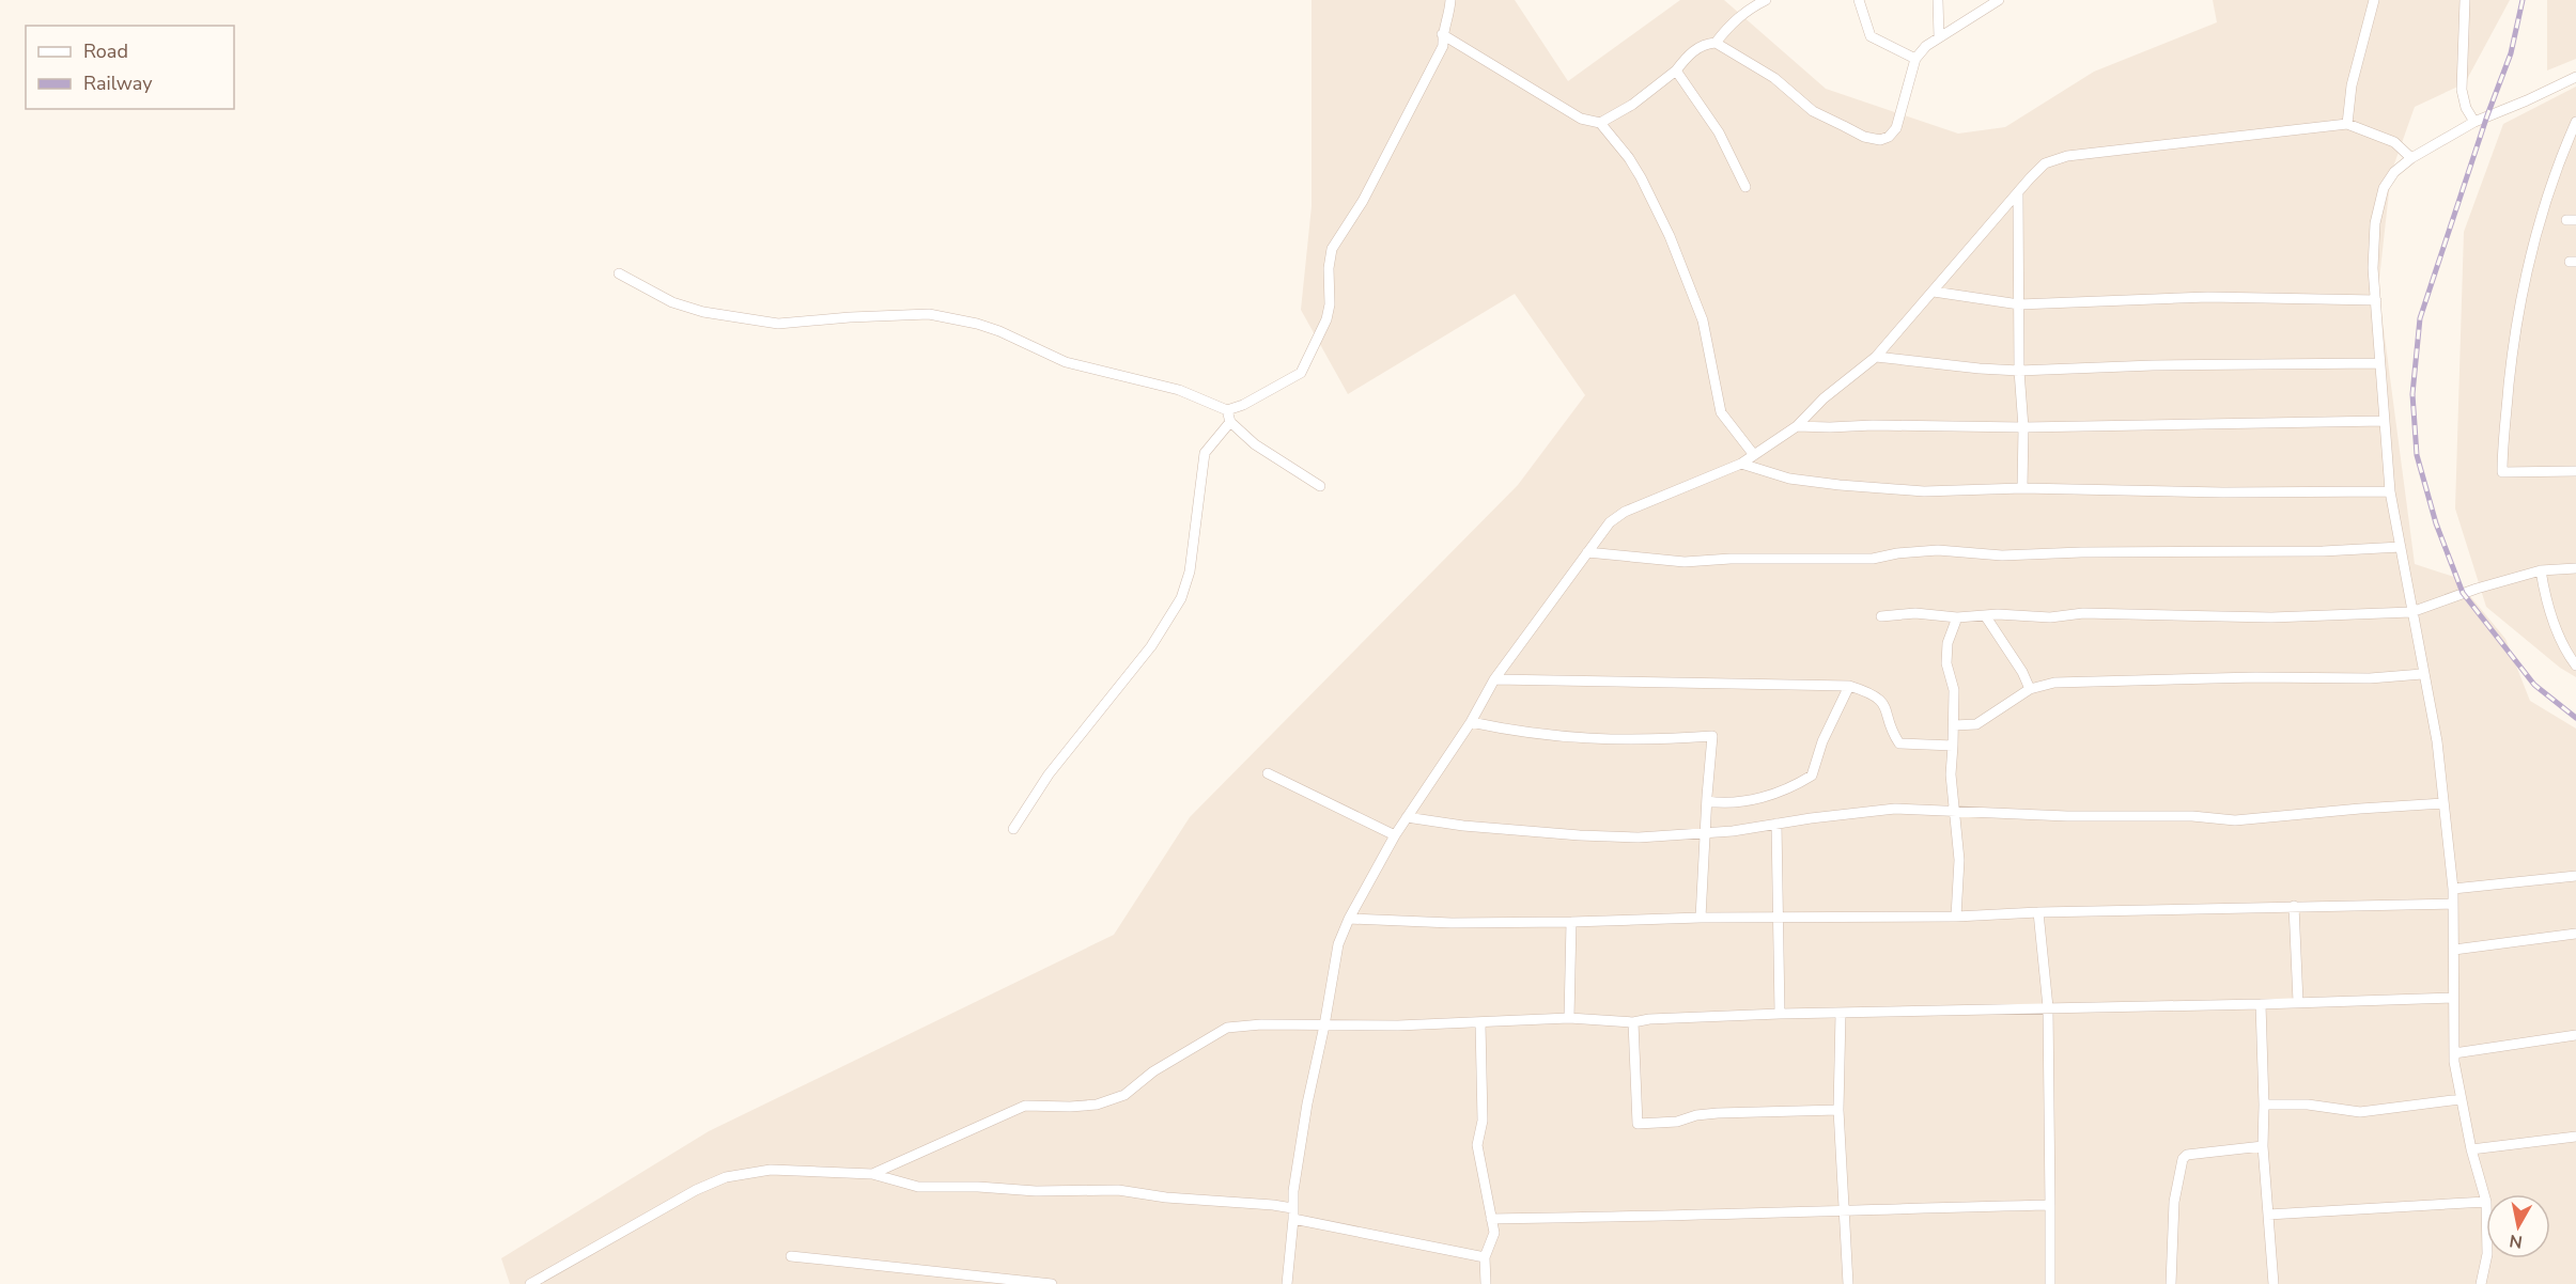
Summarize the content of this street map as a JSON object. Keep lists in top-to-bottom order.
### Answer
{
  "legend": ["Road", "Railway"],
  "north": "bottom"
}
